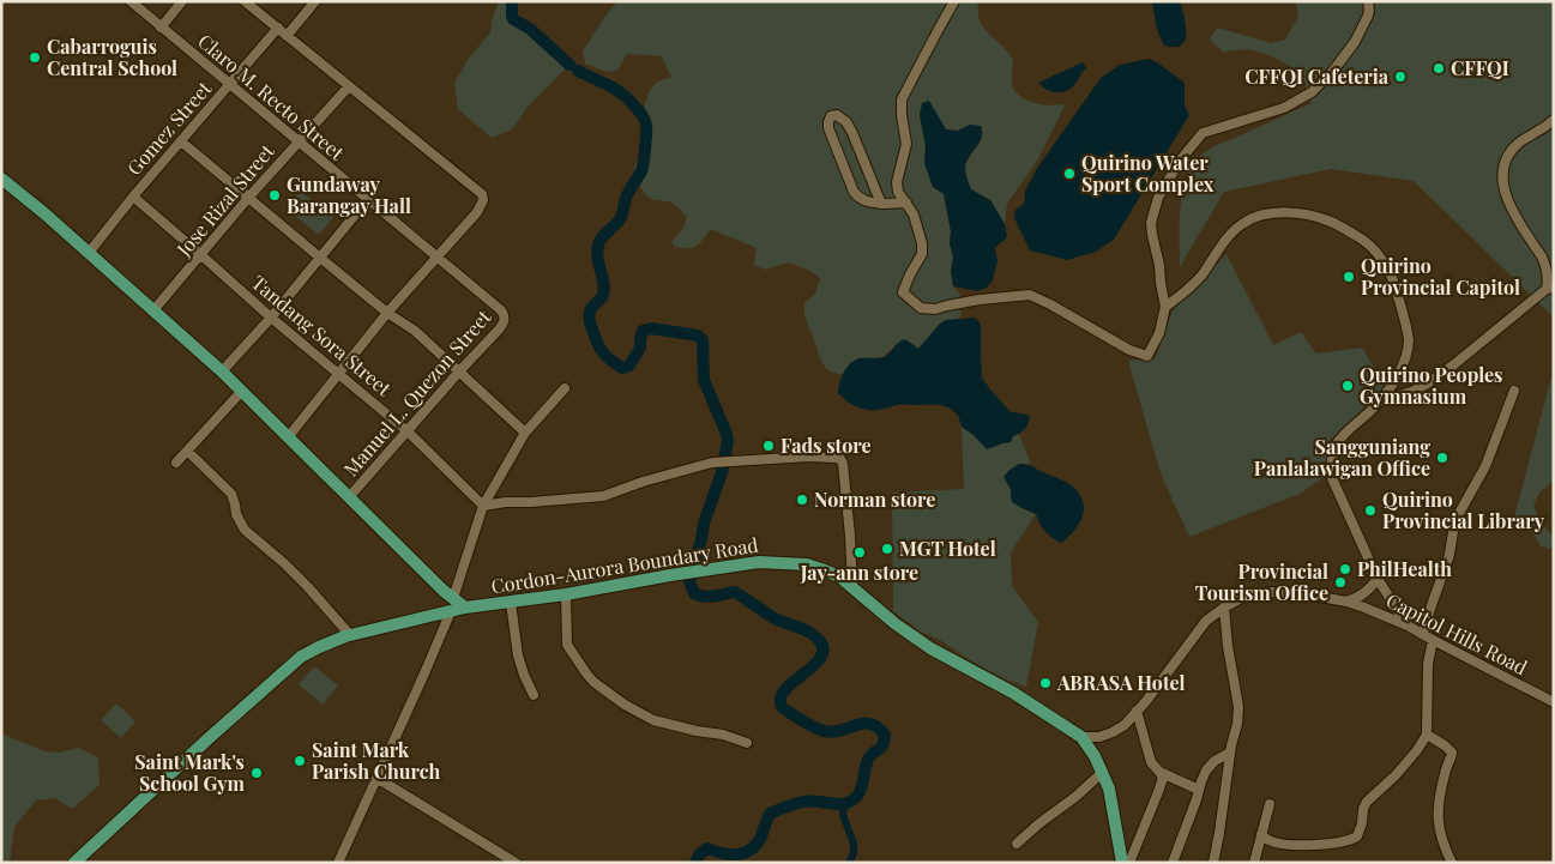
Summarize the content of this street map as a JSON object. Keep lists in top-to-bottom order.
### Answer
{
  "streets": {
    "main road": ["Cordon-Aurora Boundary Road"],
    "street": [
      "Claro M. Recto Street",
      "Gomez Street",
      "Jose Rizal Street",
      "Tandang Sora Street",
      "Manuel L. Quezon Street",
      "Capitol Hills Road"
    ]
  },
  "crossings": [
    ["Claro M. Recto Street", "Gomez Street"],
    ["Claro M. Recto Street", "Jose Rizal Street"],
    ["Claro M. Recto Street", "Manuel L. Quezon Street"],
    ["Gomez Street", "Tandang Sora Street"],
    ["Jose Rizal Street", "Tandang Sora Street"],
    ["Tandang Sora Street", "Manuel L. Quezon Street"],
    ["Cordon-Aurora Boundary Road", "Capitol Hills Road"]
  ],
  "places": [
    "Cabarroguis Central School",
    "CFFQI",
    "CFFQI Cafeteria",
    "Quirino Water Sport Complex",
    "Gundaway Barangay Hall",
    "Quirino Provincial Capitol",
    "Quirino Peoples Gymnasium",
    "Fads store",
    "Sangguniang Panlalawigan Office",
    "Norman store",
    "Quirino Provincial Library",
    "MGT Hotel",
    "Jay-ann store",
    "PhilHealth",
    "Provincial Tourism Office",
    "ABRASA Hotel",
    "Saint Mark Parish Church",
    "Saint Mark's School Gym"
  ]
}
